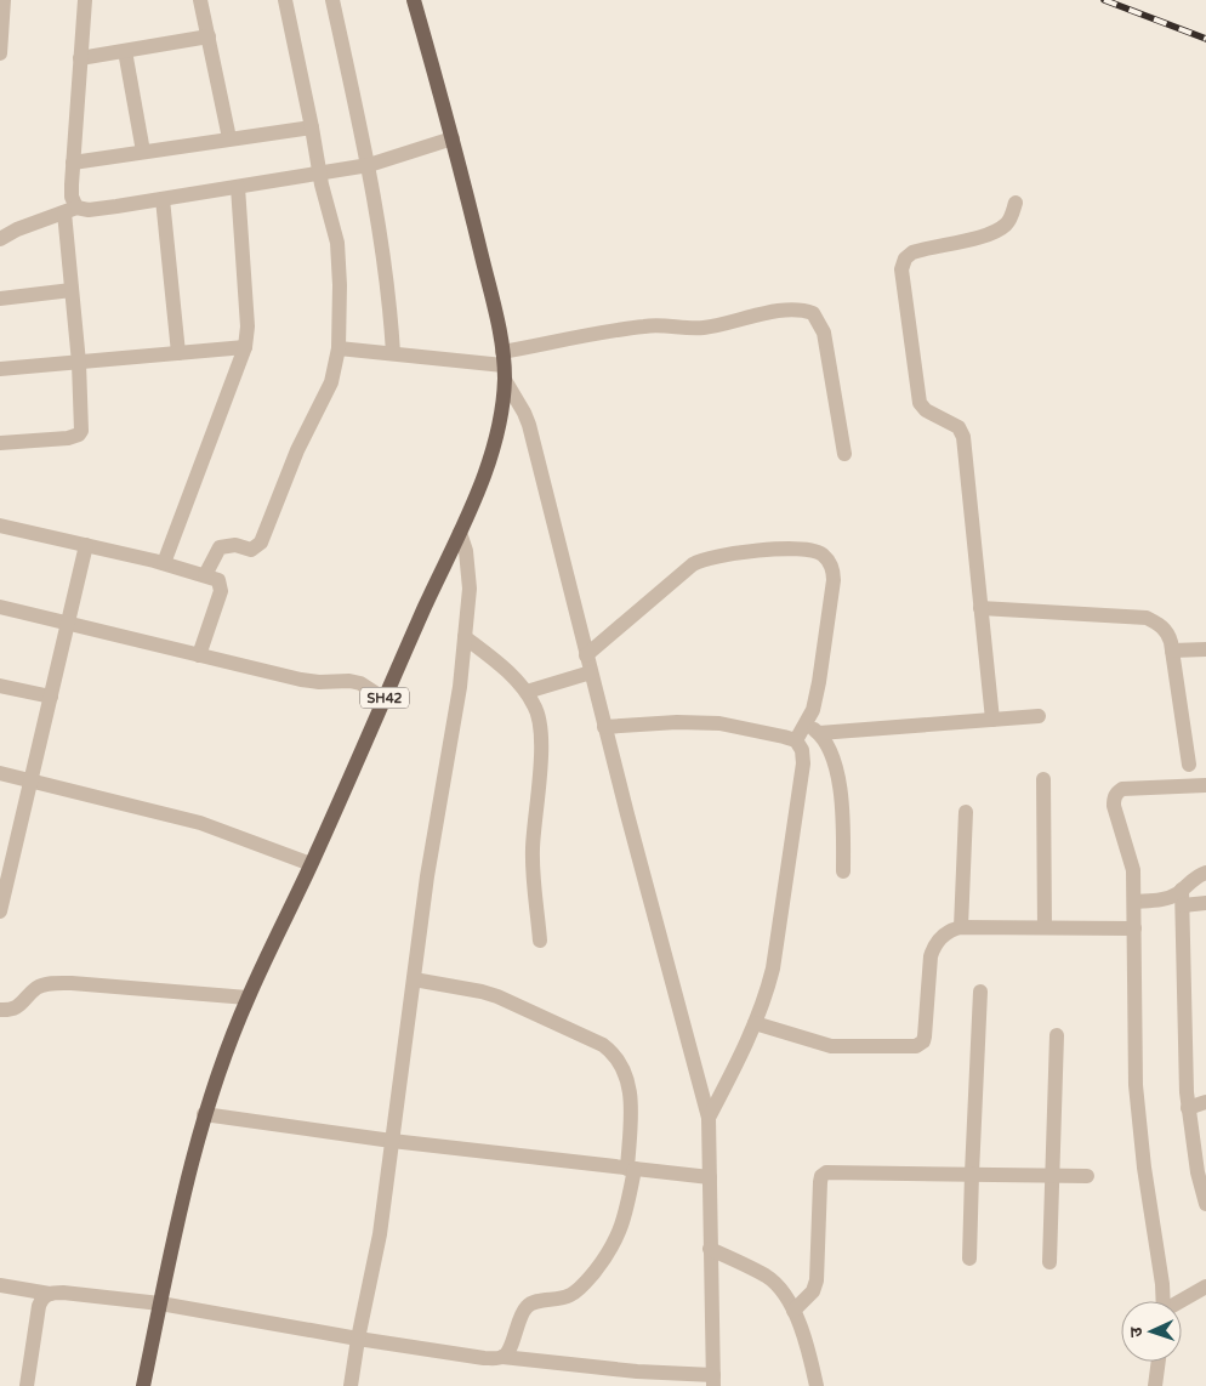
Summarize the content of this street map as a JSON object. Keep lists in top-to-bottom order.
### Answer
{
  "streets": {
    "main road": ["SH42"]
  },
  "north": "left"
}
